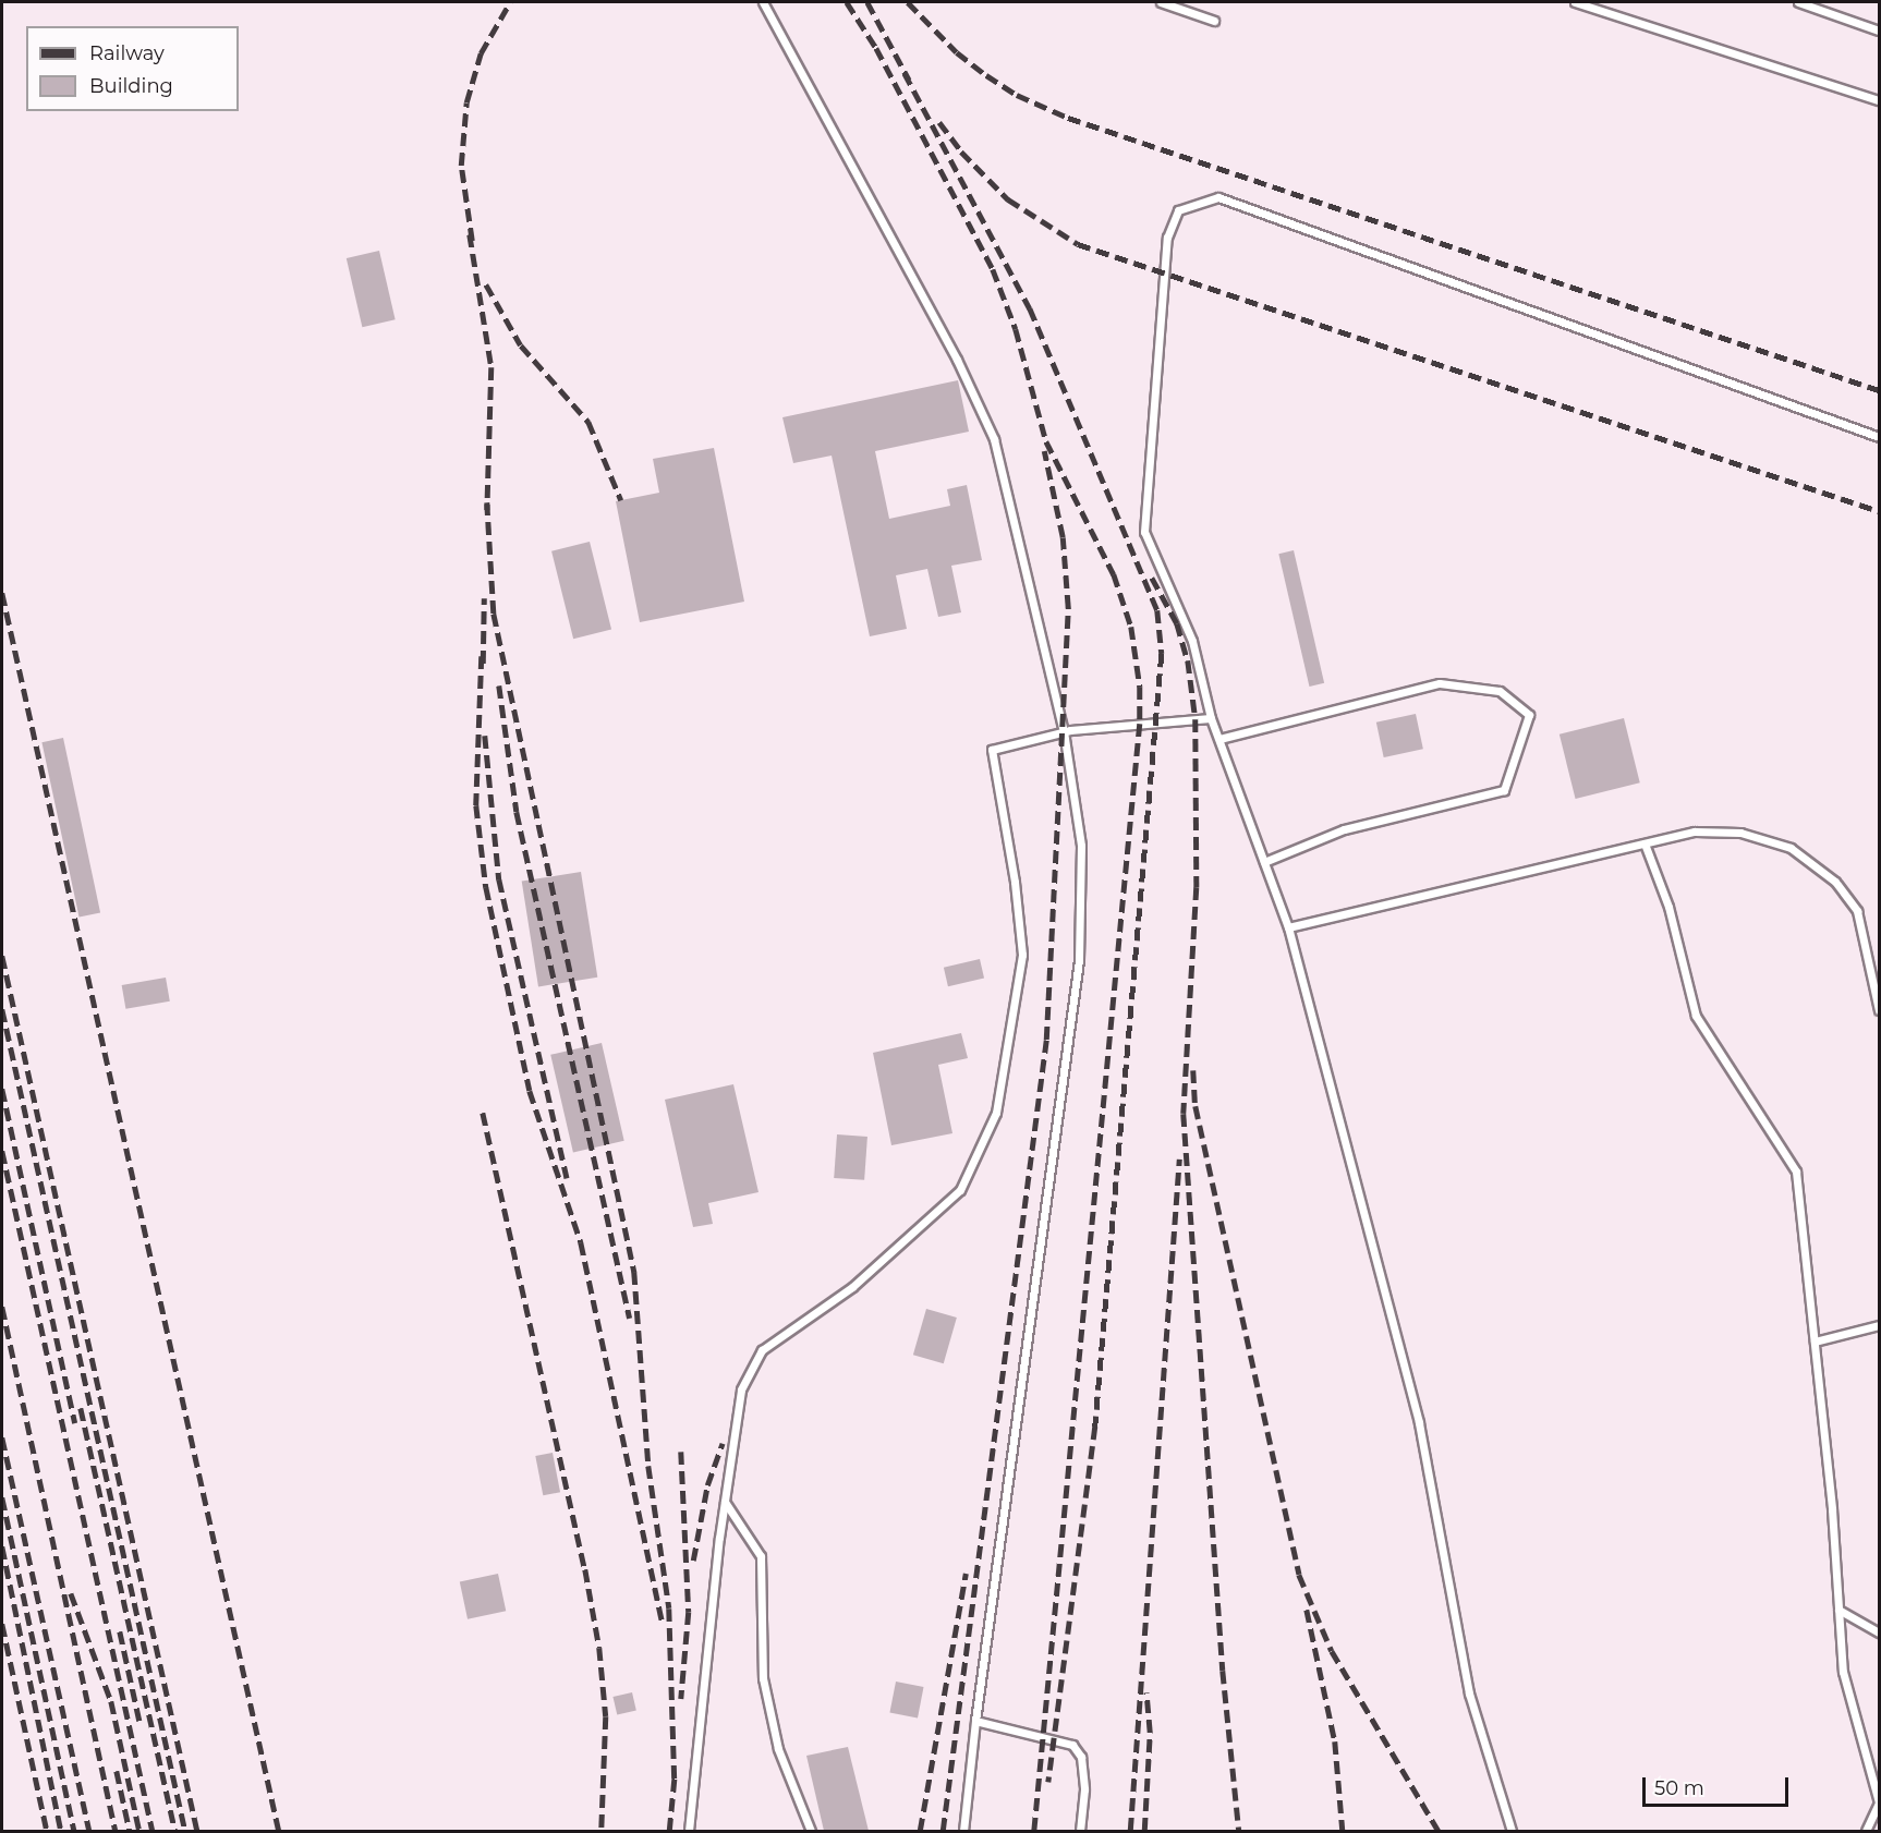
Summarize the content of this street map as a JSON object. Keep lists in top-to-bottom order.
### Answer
{
  "legend": ["Railway", "Building"],
  "scale_bar": "50 m"
}
